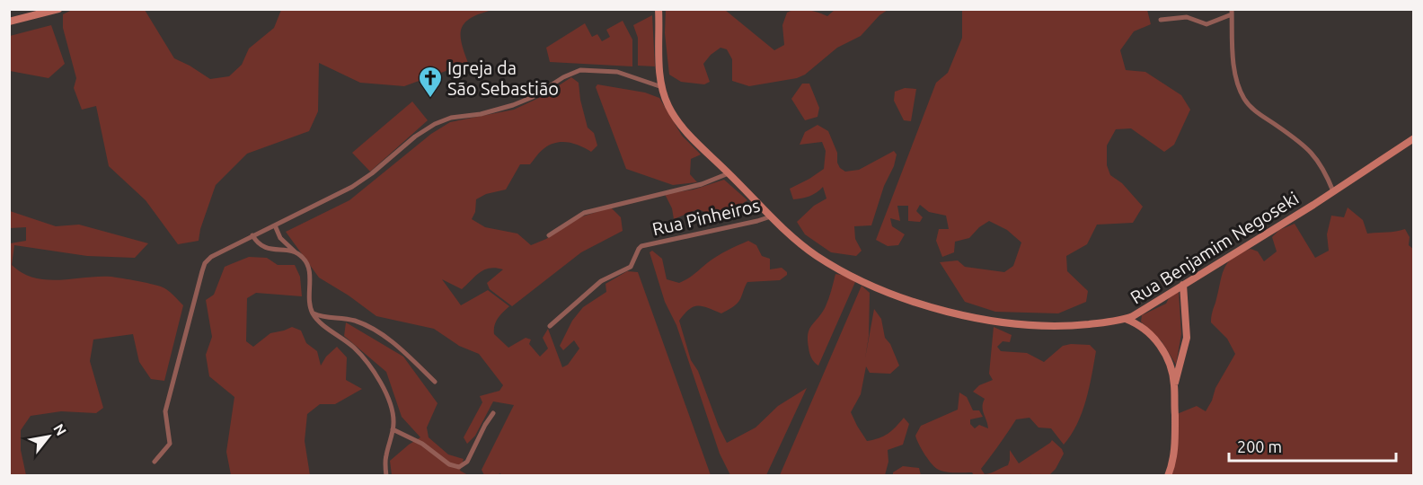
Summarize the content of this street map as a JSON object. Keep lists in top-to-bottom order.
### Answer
{
  "streets": {
    "main road": ["Rua Benjamim Negoseki"],
    "street": ["Rua Pinheiros"]
  },
  "crossings": [
    ["Rua Pinheiros", "Rua Benjamim Negoseki"]
  ],
  "places": {
    "church": ["Igreja da São Sebastião"]
  },
  "scale_bar": "200 m",
  "north": "top right"
}
